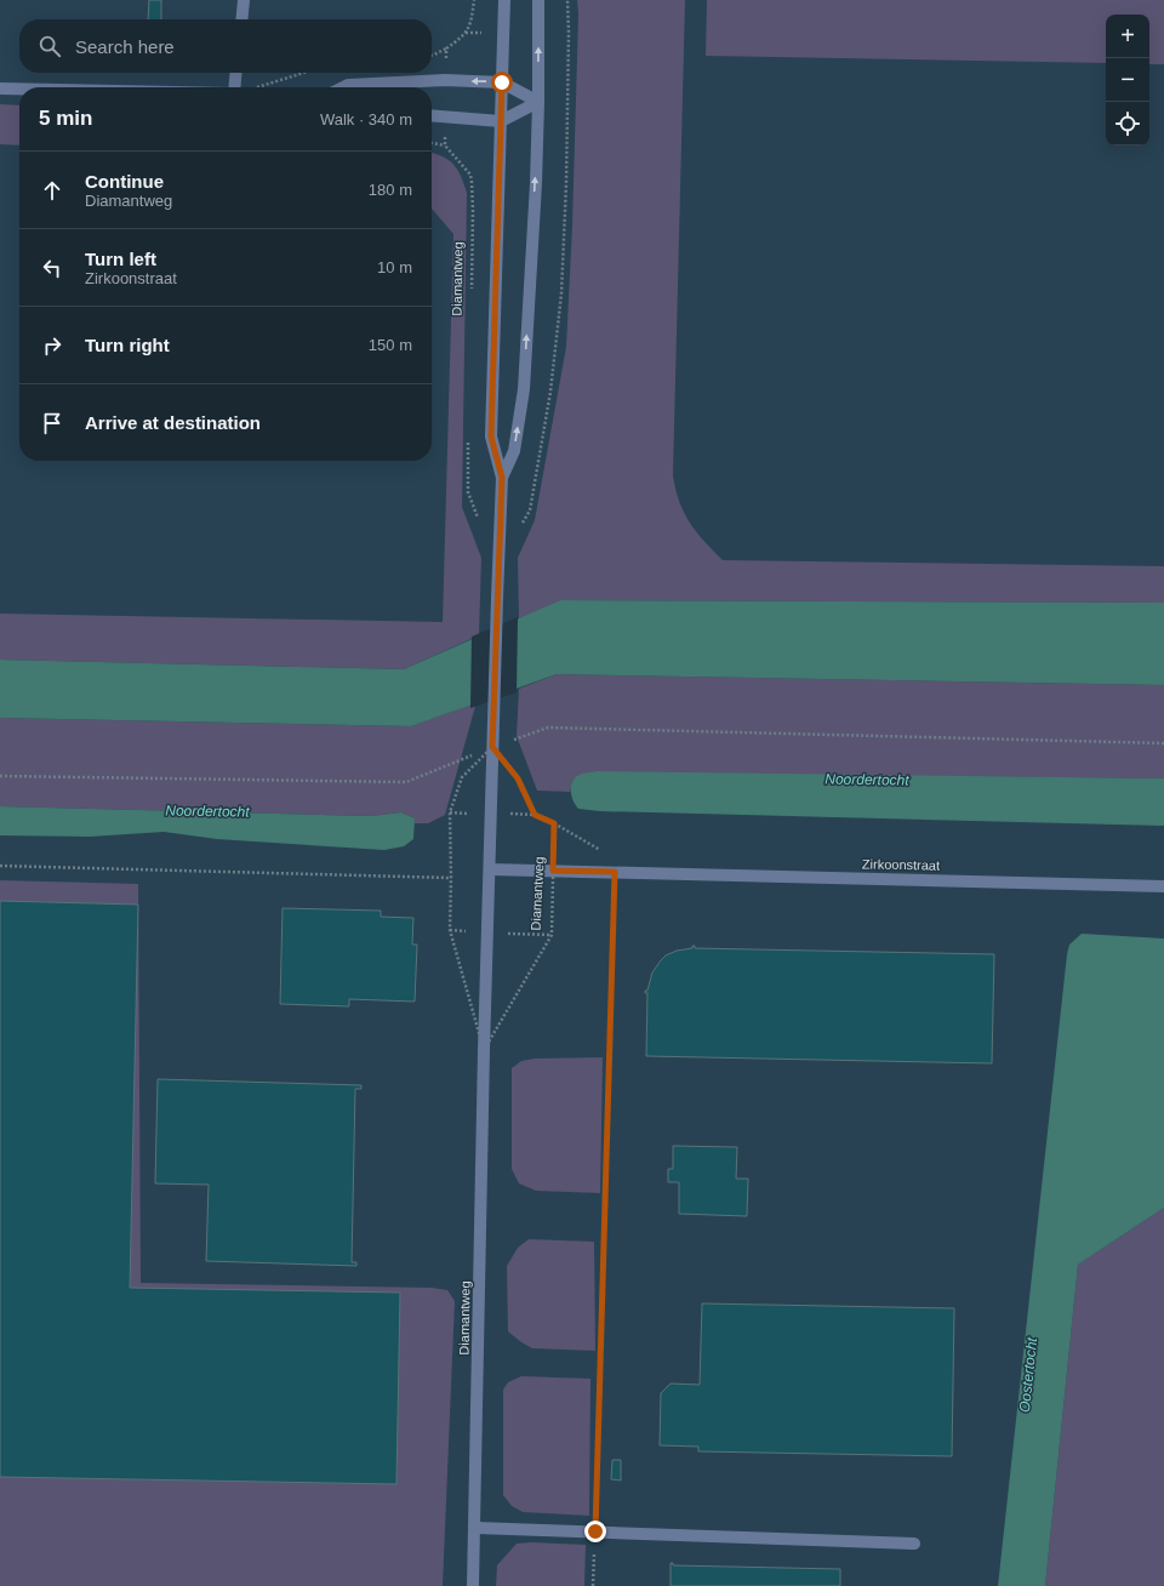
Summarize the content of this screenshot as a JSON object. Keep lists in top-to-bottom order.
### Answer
{
  "streets": {
    "street": ["Diamantweg", "Zirkoonstraat"]
  },
  "crossings": [
    ["Diamantweg", "Zirkoonstraat"]
  ],
  "water": ["Noordertocht", "Oostertocht"],
  "page": {
    "map_buttons": ["+", "−"],
    "search": "Search here",
    "heading": ["5 min", "Walk · 340 m"],
    "list": [
      ["Continue", "Diamantweg", "180 m"],
      ["Turn left", "Zirkoonstraat", "10 m"],
      ["Turn right", "150 m"],
      "Arrive at destination"
    ]
  }
}
